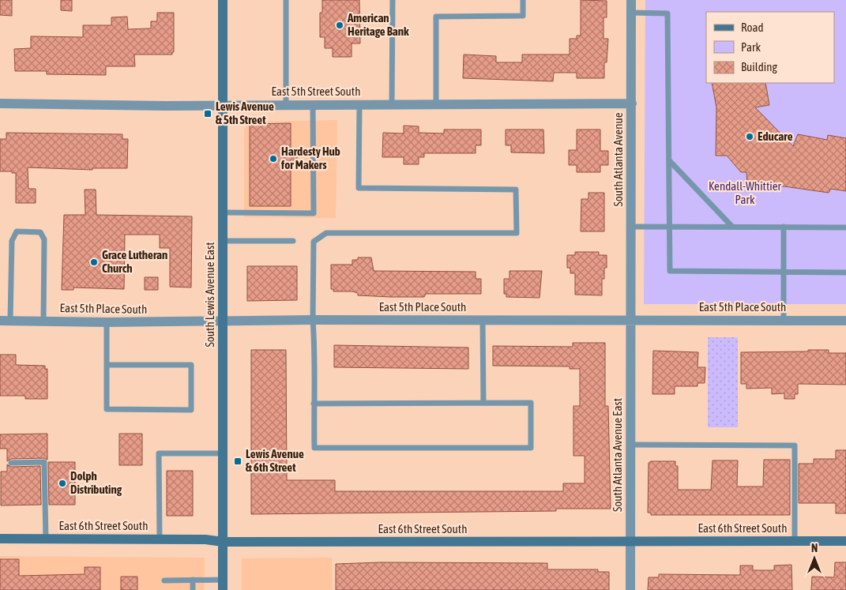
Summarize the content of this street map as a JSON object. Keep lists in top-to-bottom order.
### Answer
{
  "streets": {
    "street": [
      "East 5th Street South",
      "South Atlanta Avenue",
      "South Lewis Avenue East",
      "East 5th Place South",
      "South Atlanta Avenue East",
      "East 6th Street South"
    ]
  },
  "crossings": [
    ["East 5th Street South", "South Atlanta Avenue"],
    ["East 5th Street South", "South Lewis Avenue East"],
    ["South Atlanta Avenue", "East 5th Place South"],
    ["South Atlanta Avenue", "South Atlanta Avenue East"],
    ["South Lewis Avenue East", "East 5th Place South"],
    ["South Lewis Avenue East", "East 6th Street South"],
    ["East 5th Place South", "South Atlanta Avenue East"],
    ["South Atlanta Avenue East", "East 6th Street South"]
  ],
  "parks": ["Kendall-Whittier Park"],
  "places": {
    "other": [
      "American Heritage Bank",
      "Educare",
      "Hardesty Hub for Makers",
      "Grace Lutheran Church",
      "Dolph Distributing"
    ],
    "transit": ["Lewis Avenue & 5th Street", "Lewis Avenue & 6th Street"]
  },
  "legend": ["Road", "Park", "Building"],
  "north": "top"
}
